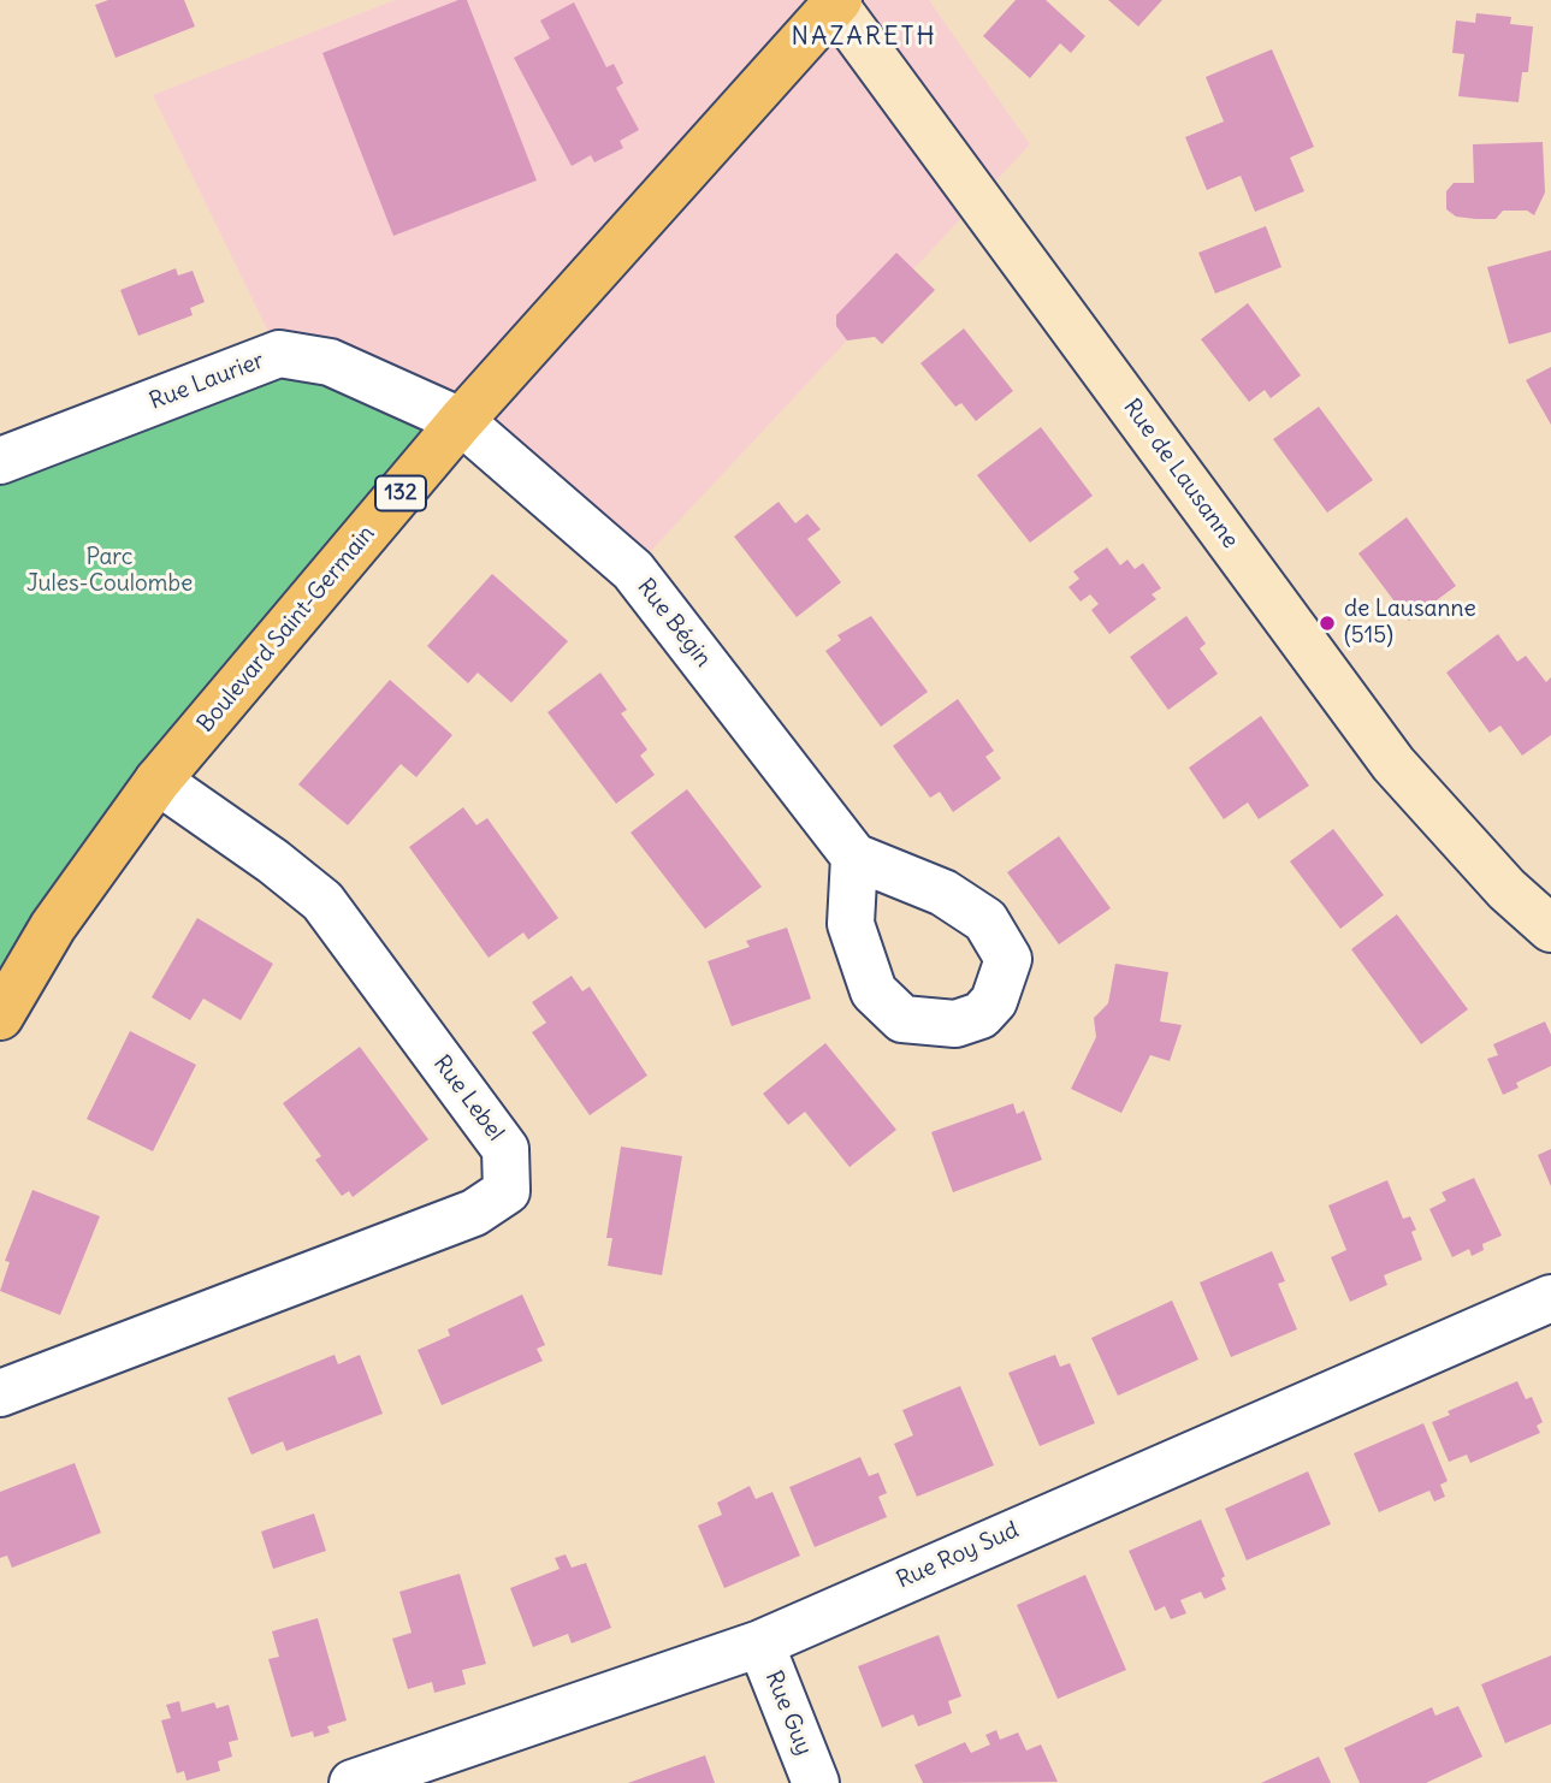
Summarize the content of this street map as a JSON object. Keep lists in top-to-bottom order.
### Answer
{
  "streets": {
    "main road": ["132", "Boulevard Saint-Germain"],
    "street": [
      "Rue Laurier",
      "Rue de Lausanne",
      "Rue Bégin",
      "Rue Lebel",
      "Rue Roy Sud",
      "Rue Guy"
    ]
  },
  "crossings": [
    ["Rue Laurier", "Rue Bégin"],
    ["Rue Laurier", "Boulevard Saint-Germain"],
    ["Rue de Lausanne", "Boulevard Saint-Germain"],
    ["Rue Bégin", "Boulevard Saint-Germain"],
    ["Boulevard Saint-Germain", "Rue Lebel"],
    ["Rue Roy Sud", "Rue Guy"]
  ],
  "districts": ["NAZARETH"],
  "parks": ["Parc Jules-Coulombe"],
  "places": ["de Lausanne (515)"]
}
